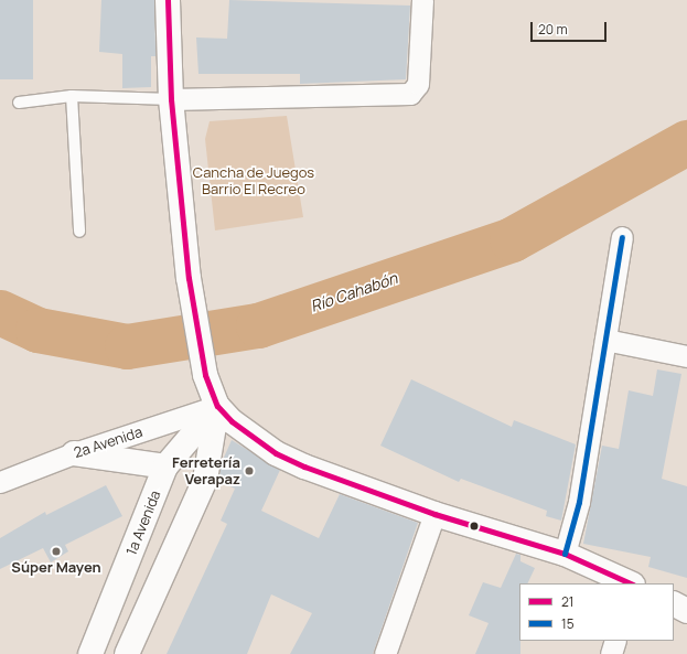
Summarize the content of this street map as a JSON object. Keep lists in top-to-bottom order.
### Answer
{
  "streets": {
    "main road": ["1a Avenida"],
    "street": ["2a Avenida"]
  },
  "crossings": [
    ["2a Avenida", "1a Avenida"]
  ],
  "water": ["Río Cahabón"],
  "parks": ["Cancha de Juegos Barrio El Recreo"],
  "places": ["Ferretería Verapaz", "Súper Mayen"],
  "lines": ["transit line 21", "transit line 15"],
  "legend": ["21", "15"],
  "scale_bar": "20 m"
}
